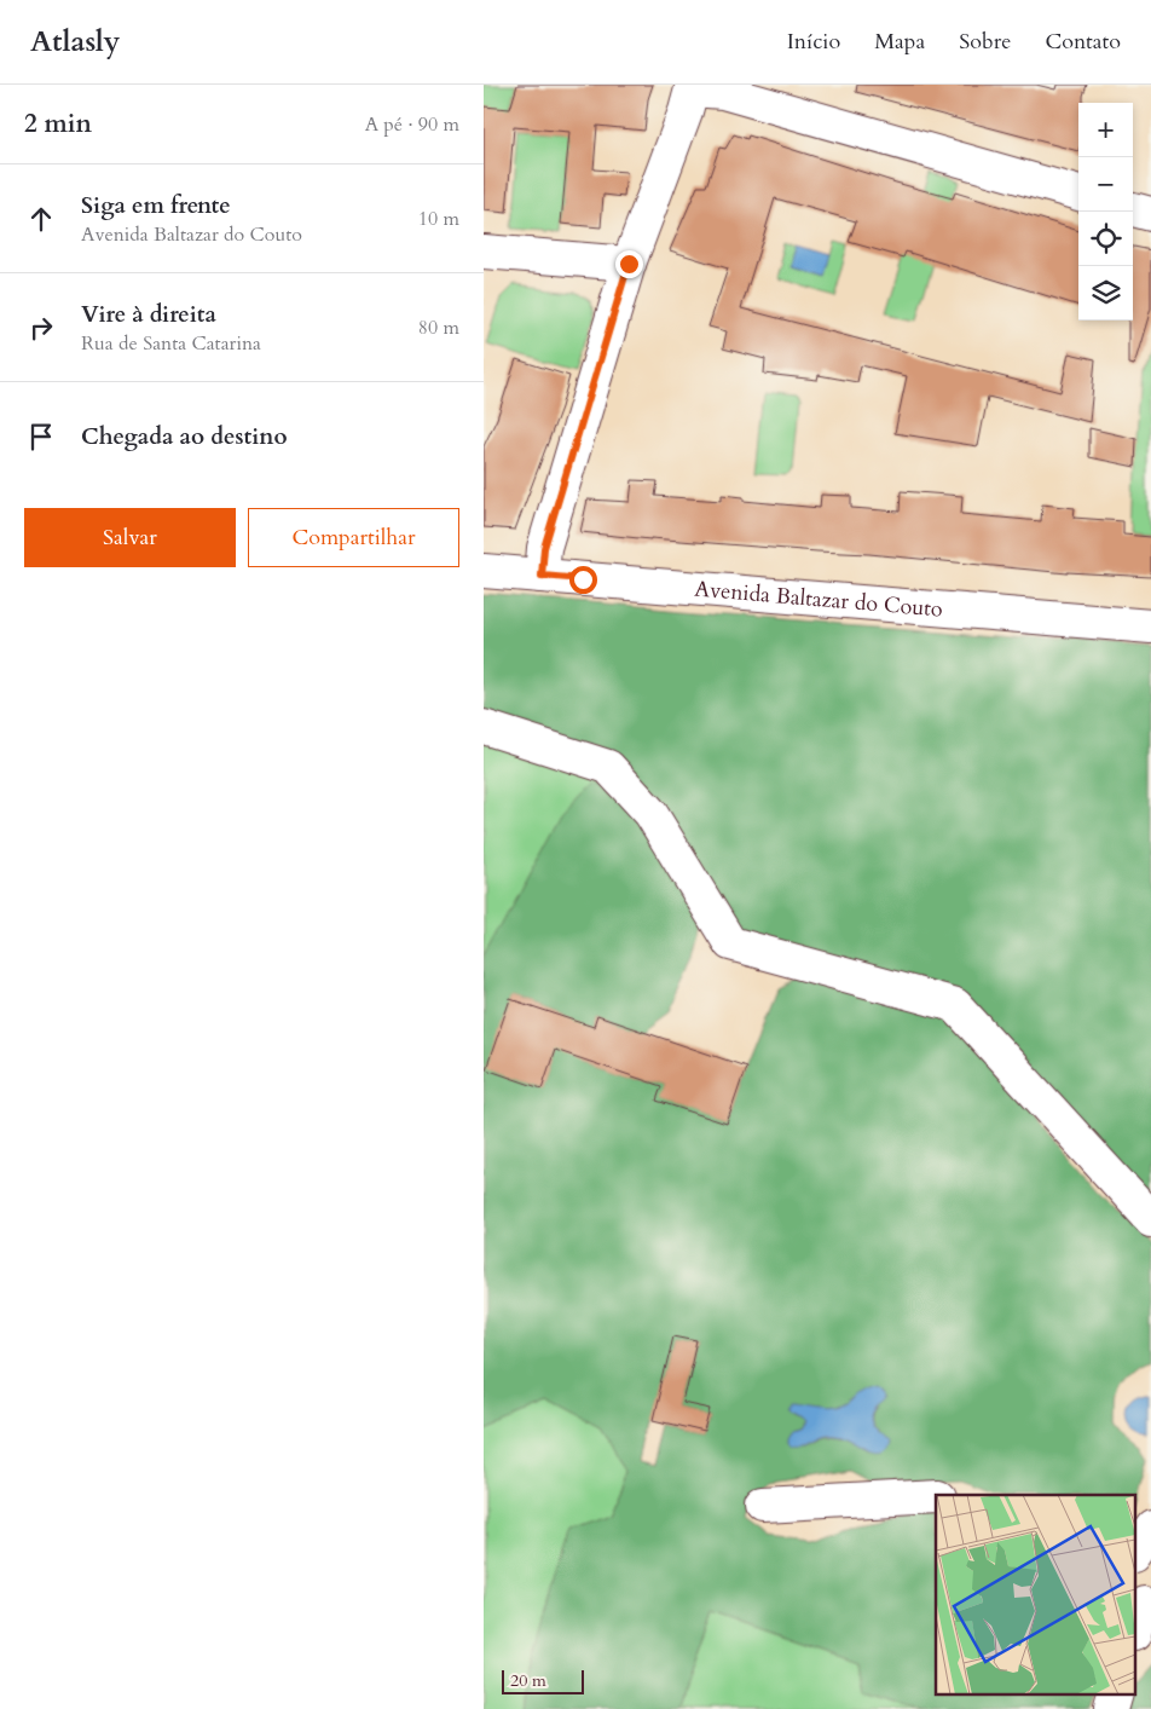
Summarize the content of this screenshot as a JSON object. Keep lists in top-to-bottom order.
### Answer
{
  "streets": {
    "street": ["Avenida Baltazar do Couto"]
  },
  "scale_bar": "20 m",
  "page": {
    "header": "Atlasly",
    "nav": [
      "Início",
      "Mapa",
      "Sobre",
      "Contato"
    ],
    "heading": ["2 min", "A pé · 90 m"],
    "map_buttons": ["+", "−"],
    "list": [
      ["Siga em frente", "Avenida Baltazar do Couto", "10 m"],
      ["Vire à direita", "Rua de Santa Catarina", "80 m"],
      "Chegada ao destino"
    ],
    "buttons": ["Salvar", "Compartilhar"],
    "scale": "20 m"
  }
}
